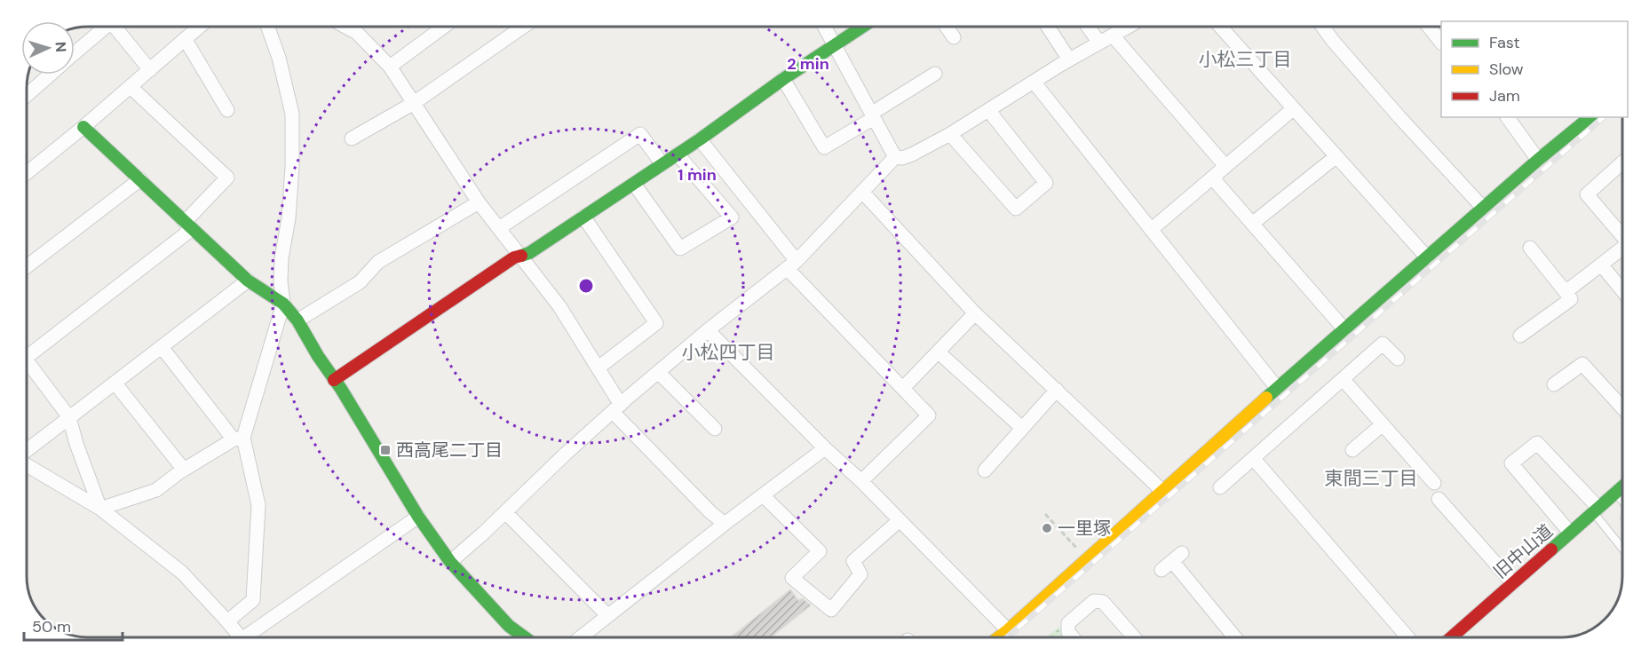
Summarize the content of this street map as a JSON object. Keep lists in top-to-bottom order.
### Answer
{
  "streets": {
    "street": ["旧中山道"]
  },
  "districts": ["小松三丁目", "小松四丁目", "東間三丁目"],
  "places": {
    "transit": ["西高尾二丁目"],
    "other": ["一里塚"]
  },
  "legend": ["Fast", "Slow", "Jam"],
  "scale_bar": "50 m",
  "north": "right",
  "rings": ["2 min", "1 min"]
}
